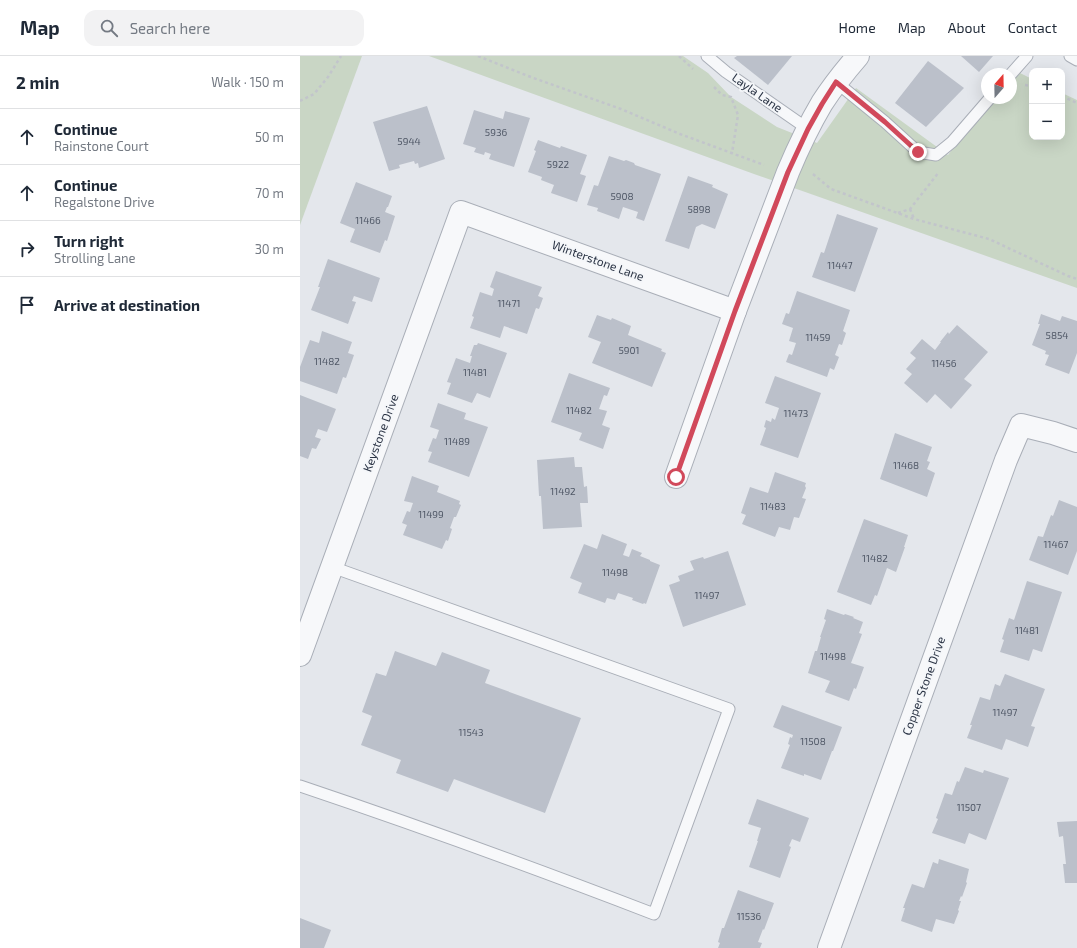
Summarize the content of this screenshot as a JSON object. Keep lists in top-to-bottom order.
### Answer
{
  "streets": {
    "street": ["Winterstone Lane", "Keystone Drive", "Copper Stone Drive"],
    "lane": ["Layla Lane"]
  },
  "crossings": [
    ["Winterstone Lane", "Keystone Drive"]
  ],
  "house_numbers": [
    "5936",
    "5944",
    "5922",
    "5908",
    "5898",
    "11466",
    "11447",
    "11471",
    "5854",
    "11459",
    "5901",
    "11482",
    "11456",
    "11481",
    "11482",
    "11473",
    "11489",
    "11468",
    "11492",
    "11483",
    "11499",
    "11467",
    "11482",
    "11498",
    "11497",
    "11481",
    "11498",
    "11497",
    "11543",
    "11508",
    "11507",
    "11536"
  ],
  "north": "top",
  "page": {
    "header": "Map",
    "search": "Search here",
    "nav": [
      "Home",
      "Map",
      "About",
      "Contact"
    ],
    "heading": ["2 min", "Walk · 150 m"],
    "map_buttons": ["+", "−"],
    "list": [
      ["Continue", "Rainstone Court", "50 m"],
      ["Continue", "Regalstone Drive", "70 m"],
      ["Turn right", "Strolling Lane", "30 m"],
      "Arrive at destination"
    ]
  }
}
